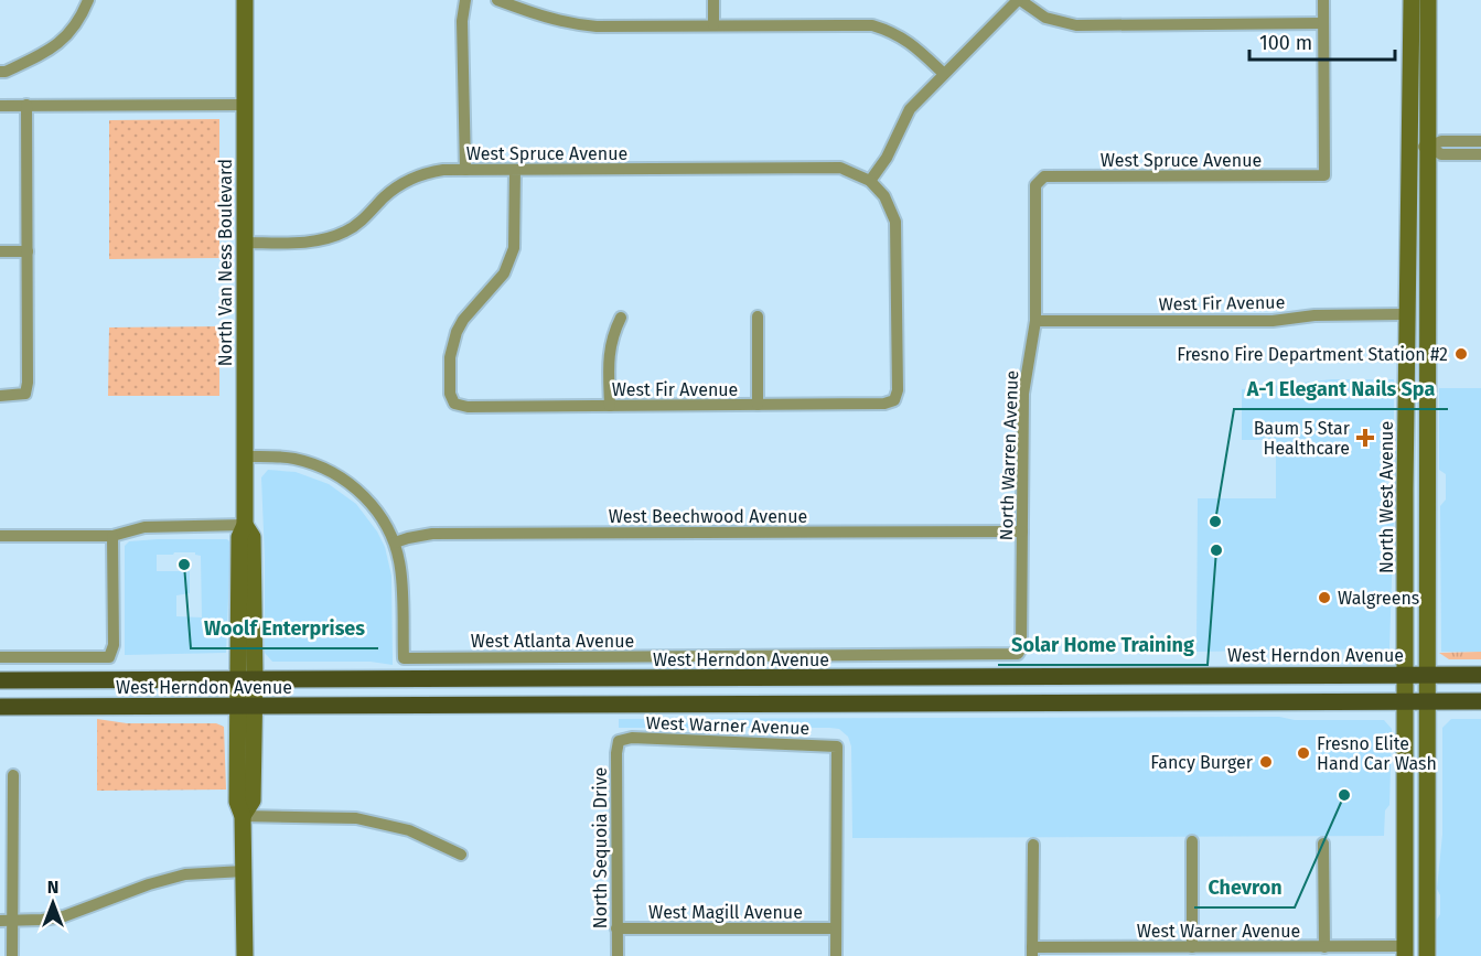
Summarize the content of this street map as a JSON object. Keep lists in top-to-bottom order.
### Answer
{
  "streets": {
    "main road": ["West Herndon Avenue"],
    "street": [
      "West Spruce Avenue",
      "North Van Ness Boulevard",
      "West Fir Avenue",
      "North Warren Avenue",
      "North West Avenue",
      "West Beechwood Avenue",
      "West Atlanta Avenue",
      "West Warner Avenue",
      "North Sequoia Drive",
      "West Magill Avenue"
    ]
  },
  "crossings": [
    ["West Spruce Avenue", "North Van Ness Boulevard"],
    ["West Spruce Avenue", "West Fir Avenue"],
    ["West Spruce Avenue", "North Warren Avenue"],
    ["North Van Ness Boulevard", "West Herndon Avenue"],
    ["West Fir Avenue", "North Warren Avenue"],
    ["West Fir Avenue", "North West Avenue"],
    ["North Warren Avenue", "West Beechwood Avenue"],
    ["North Warren Avenue", "West Atlanta Avenue"],
    ["North West Avenue", "West Herndon Avenue"],
    ["North West Avenue", "West Warner Avenue"],
    ["West Beechwood Avenue", "West Atlanta Avenue"],
    ["West Warner Avenue", "North Sequoia Drive"],
    ["West Warner Avenue", "West Magill Avenue"],
    ["North Sequoia Drive", "West Magill Avenue"]
  ],
  "places": {
    "other": [
      "Fresno Fire Department Station #2",
      "A-1 Elegant Nails Spa",
      "Solar Home Training",
      "Woolf Enterprises",
      "Walgreens",
      "Fresno Elite Hand Car Wash",
      "Fancy Burger",
      "Chevron"
    ],
    "health": ["Baum 5 Star Healthcare"]
  },
  "scale_bar": "100 m",
  "north": "top"
}
